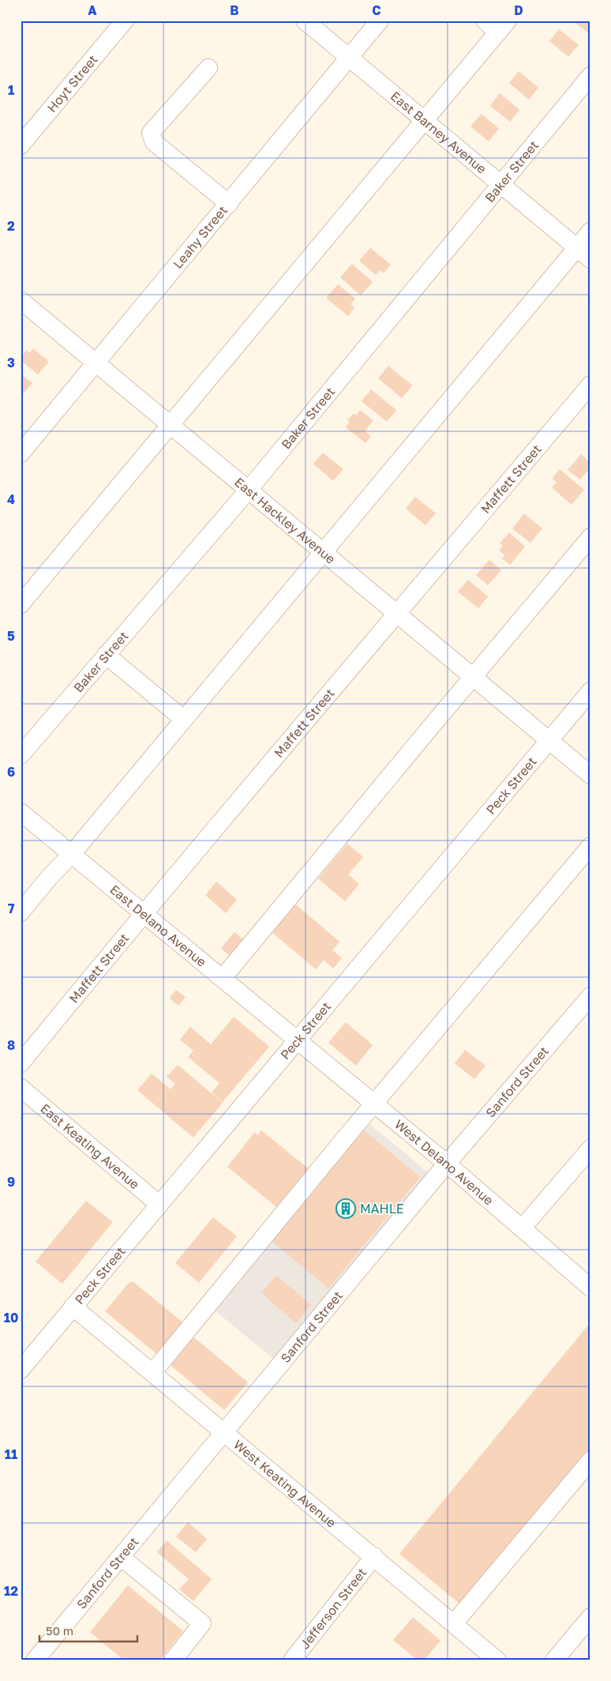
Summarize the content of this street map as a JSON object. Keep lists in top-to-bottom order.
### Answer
{
  "streets": {
    "street": [
      "Hoyt Street",
      "East Barney Avenue",
      "Baker Street",
      "Leahy Street",
      "Maffett Street",
      "East Hackley Avenue",
      "Peck Street",
      "East Delano Avenue",
      "Sanford Street",
      "East Keating Avenue",
      "West Delano Avenue",
      "West Keating Avenue",
      "Jefferson Street"
    ]
  },
  "crossings": [
    ["East Barney Avenue", "Baker Street"],
    ["East Barney Avenue", "Leahy Street"],
    ["Baker Street", "East Hackley Avenue"],
    ["Leahy Street", "East Hackley Avenue"],
    ["Maffett Street", "East Hackley Avenue"],
    ["Maffett Street", "East Delano Avenue"],
    ["East Hackley Avenue", "Peck Street"],
    ["Peck Street", "East Delano Avenue"],
    ["Peck Street", "East Keating Avenue"],
    ["Peck Street", "West Delano Avenue"],
    ["Peck Street", "West Keating Avenue"],
    ["East Delano Avenue", "West Delano Avenue"],
    ["Sanford Street", "West Delano Avenue"],
    ["Sanford Street", "West Keating Avenue"],
    ["West Keating Avenue", "Jefferson Street"]
  ],
  "places": {
    "building": ["MAHLE"]
  },
  "scale_bar": "50 m",
  "grid": {
    "columns": [
      "A",
      "B",
      "C",
      "D"
    ],
    "rows": [
      "1",
      "2",
      "3",
      "4",
      "5",
      "6",
      "7",
      "8",
      "9",
      "10",
      "11",
      "12"
    ]
  }
}
